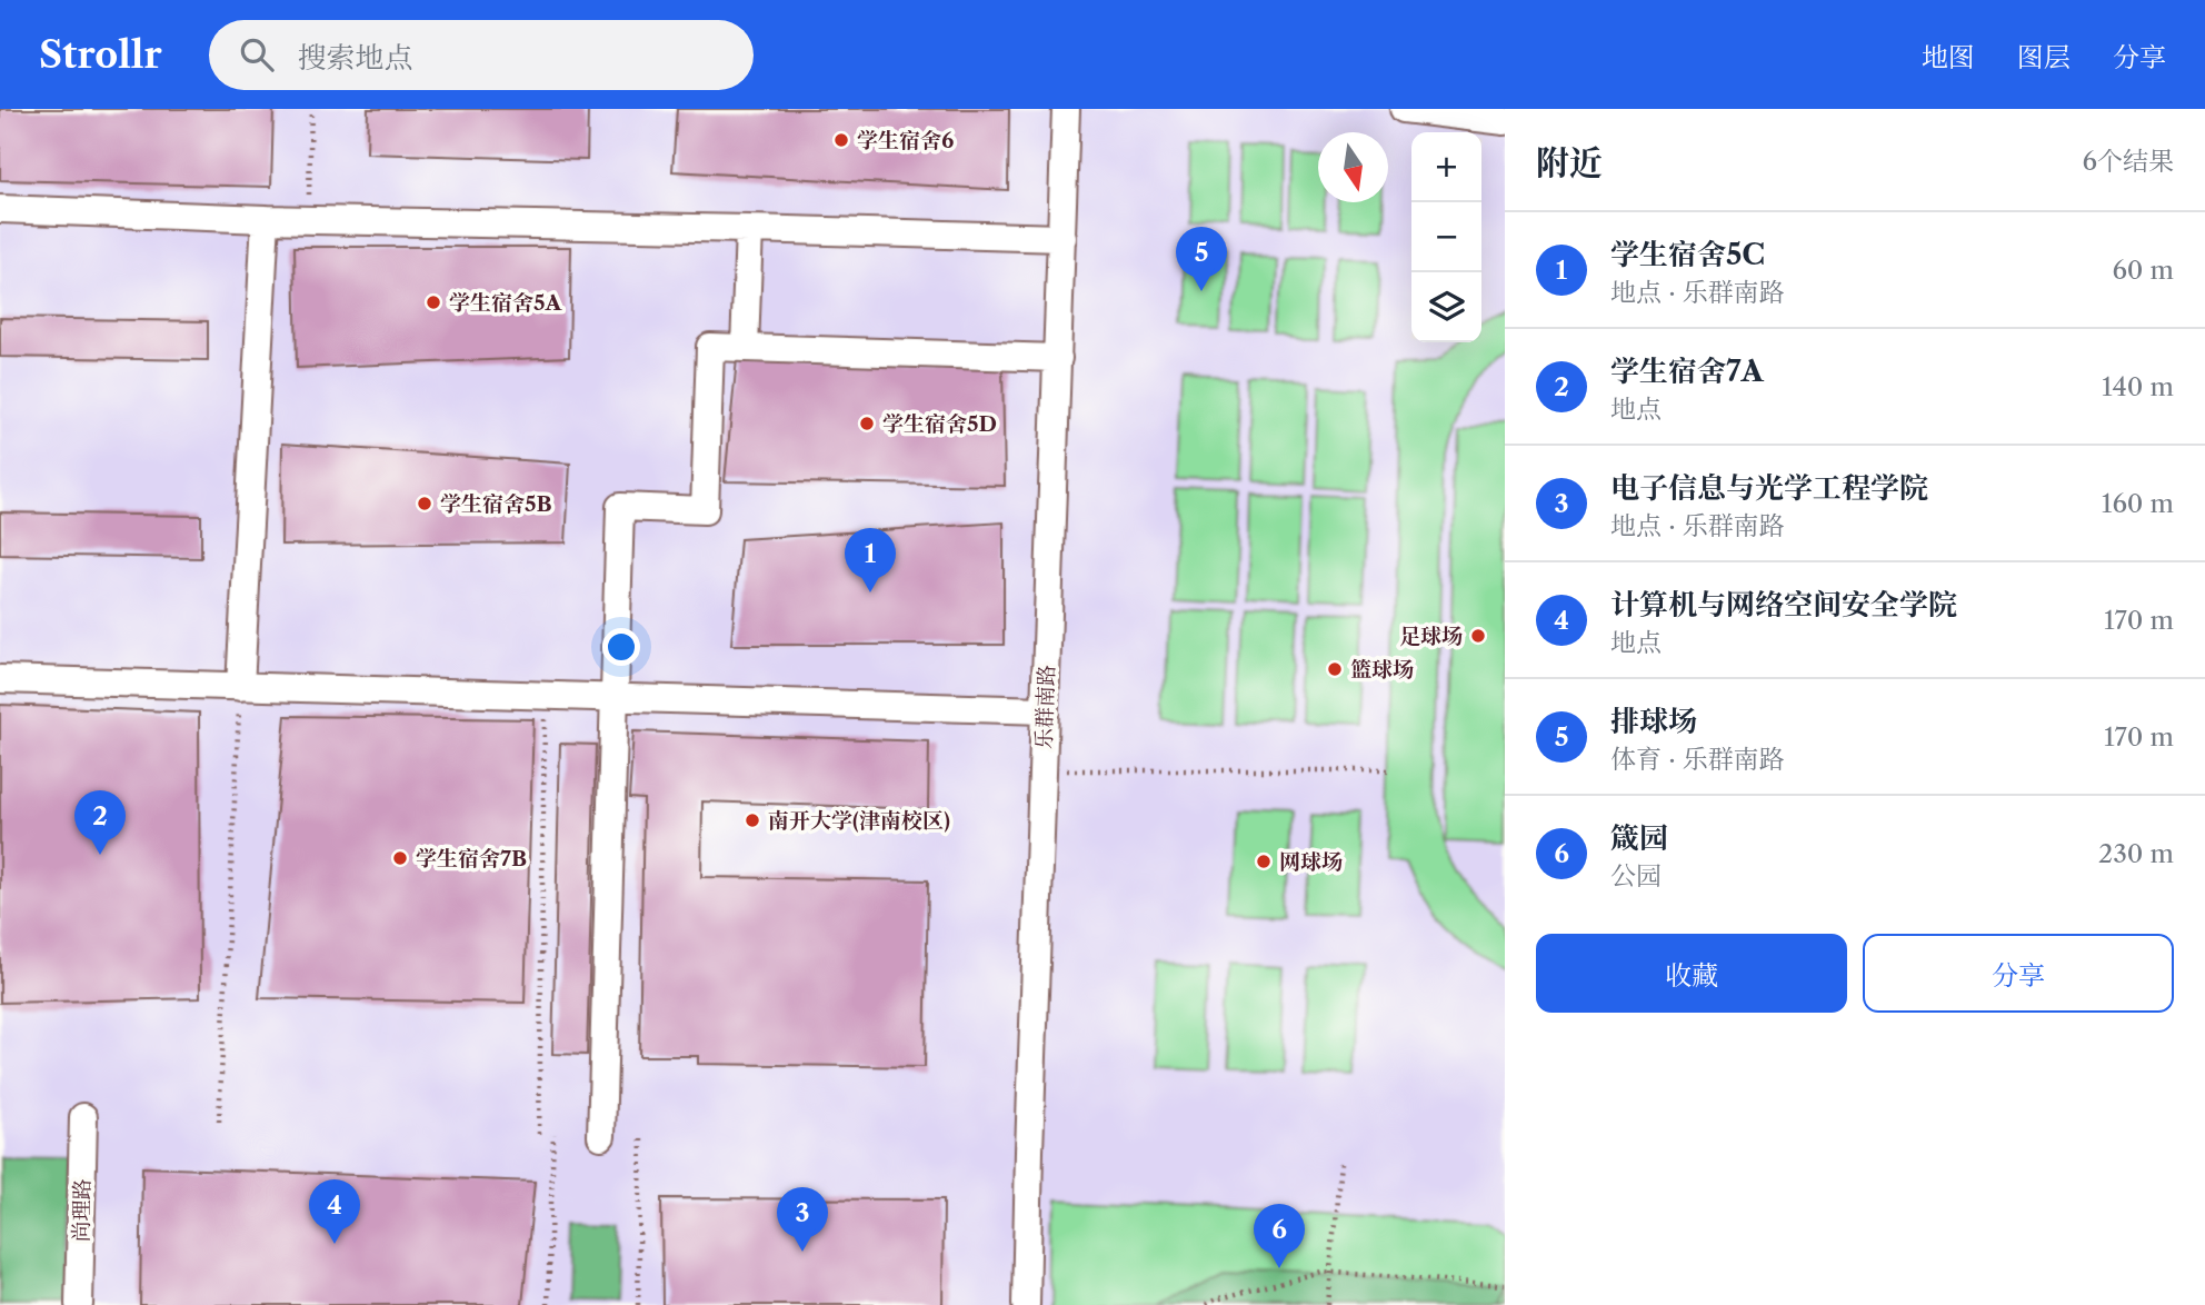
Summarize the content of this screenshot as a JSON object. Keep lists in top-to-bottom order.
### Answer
{
  "streets": {
    "street": ["乐群南路", "尚理路"]
  },
  "places": [
    "学生宿舍6",
    "学生宿舍5A",
    "学生宿舍5D",
    "学生宿舍5B",
    "足球场",
    "篮球场",
    "南开大学(津南校区)",
    "学生宿舍7B",
    "网球场"
  ],
  "north": "bottom",
  "page": {
    "header": "Strollr",
    "search": "搜索地点",
    "nav": ["地图", "图层", "分享"],
    "heading": ["附近", "6个结果"],
    "map_buttons": ["+", "−"],
    "list": [
      {
        "mark": "1",
        "name": "学生宿舍5C",
        "note": "地点 · 乐群南路",
        "value": "60 m"
      },
      {
        "mark": "2",
        "name": "学生宿舍7A",
        "note": "地点",
        "value": "140 m"
      },
      {
        "mark": "3",
        "name": "电子信息与光学工程学院",
        "note": "地点 · 乐群南路",
        "value": "160 m"
      },
      {
        "mark": "4",
        "name": "计算机与网络空间安全学院",
        "note": "地点",
        "value": "170 m"
      },
      {
        "mark": "5",
        "name": "排球场",
        "note": "体育 · 乐群南路",
        "value": "170 m"
      },
      {
        "mark": "6",
        "name": "箴园",
        "note": "公园",
        "value": "230 m"
      }
    ],
    "pins": [
      "5",
      "1",
      "2",
      "4",
      "3",
      "6"
    ],
    "buttons": ["收藏", "分享"]
  }
}
